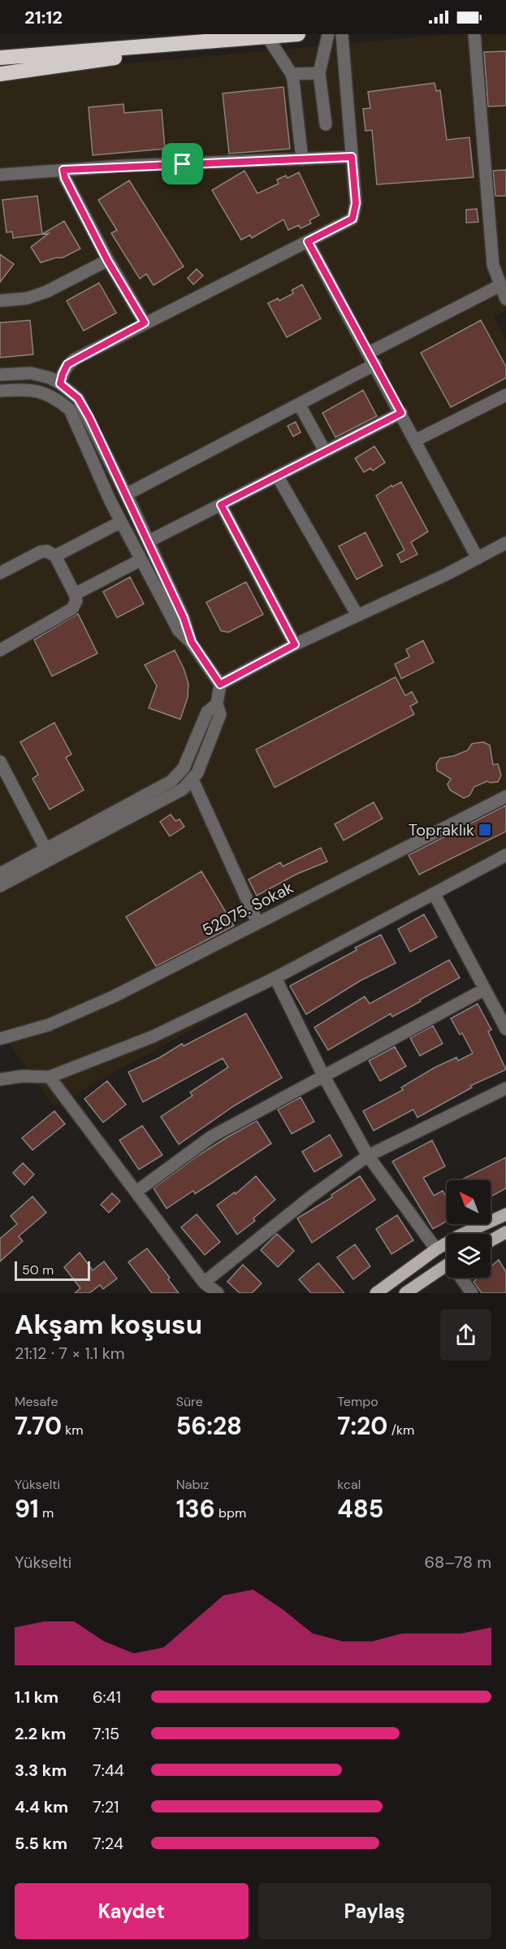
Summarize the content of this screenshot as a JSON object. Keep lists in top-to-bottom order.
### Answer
{
  "streets": {
    "street": ["52075. Sokak"]
  },
  "places": {
    "transit": ["Topraklık"]
  },
  "scale_bar": "50 m",
  "north": "top left",
  "page": {
    "status": "21:12",
    "scale": "50 m",
    "heading": ["Akşam koşusu", "21:12 · 7 × 1.1 km"],
    "stats": [
      ["Mesafe", "7.70 km"],
      ["Süre", "56:28"],
      ["Tempo", "7:20 /km"],
      ["Yükselti", "91 m"],
      ["Nabız", "136 bpm"],
      ["kcal", "485"]
    ],
    "chart": ["Yükselti", "68–78 m"],
    "list": [
      {
        "name": "1.1 km",
        "note": "6:41"
      },
      {
        "name": "2.2 km",
        "note": "7:15"
      },
      {
        "name": "3.3 km",
        "note": "7:44"
      },
      {
        "name": "4.4 km",
        "note": "7:21"
      },
      {
        "name": "5.5 km",
        "note": "7:24"
      }
    ],
    "buttons": ["Kaydet", "Paylaş"]
  }
}
